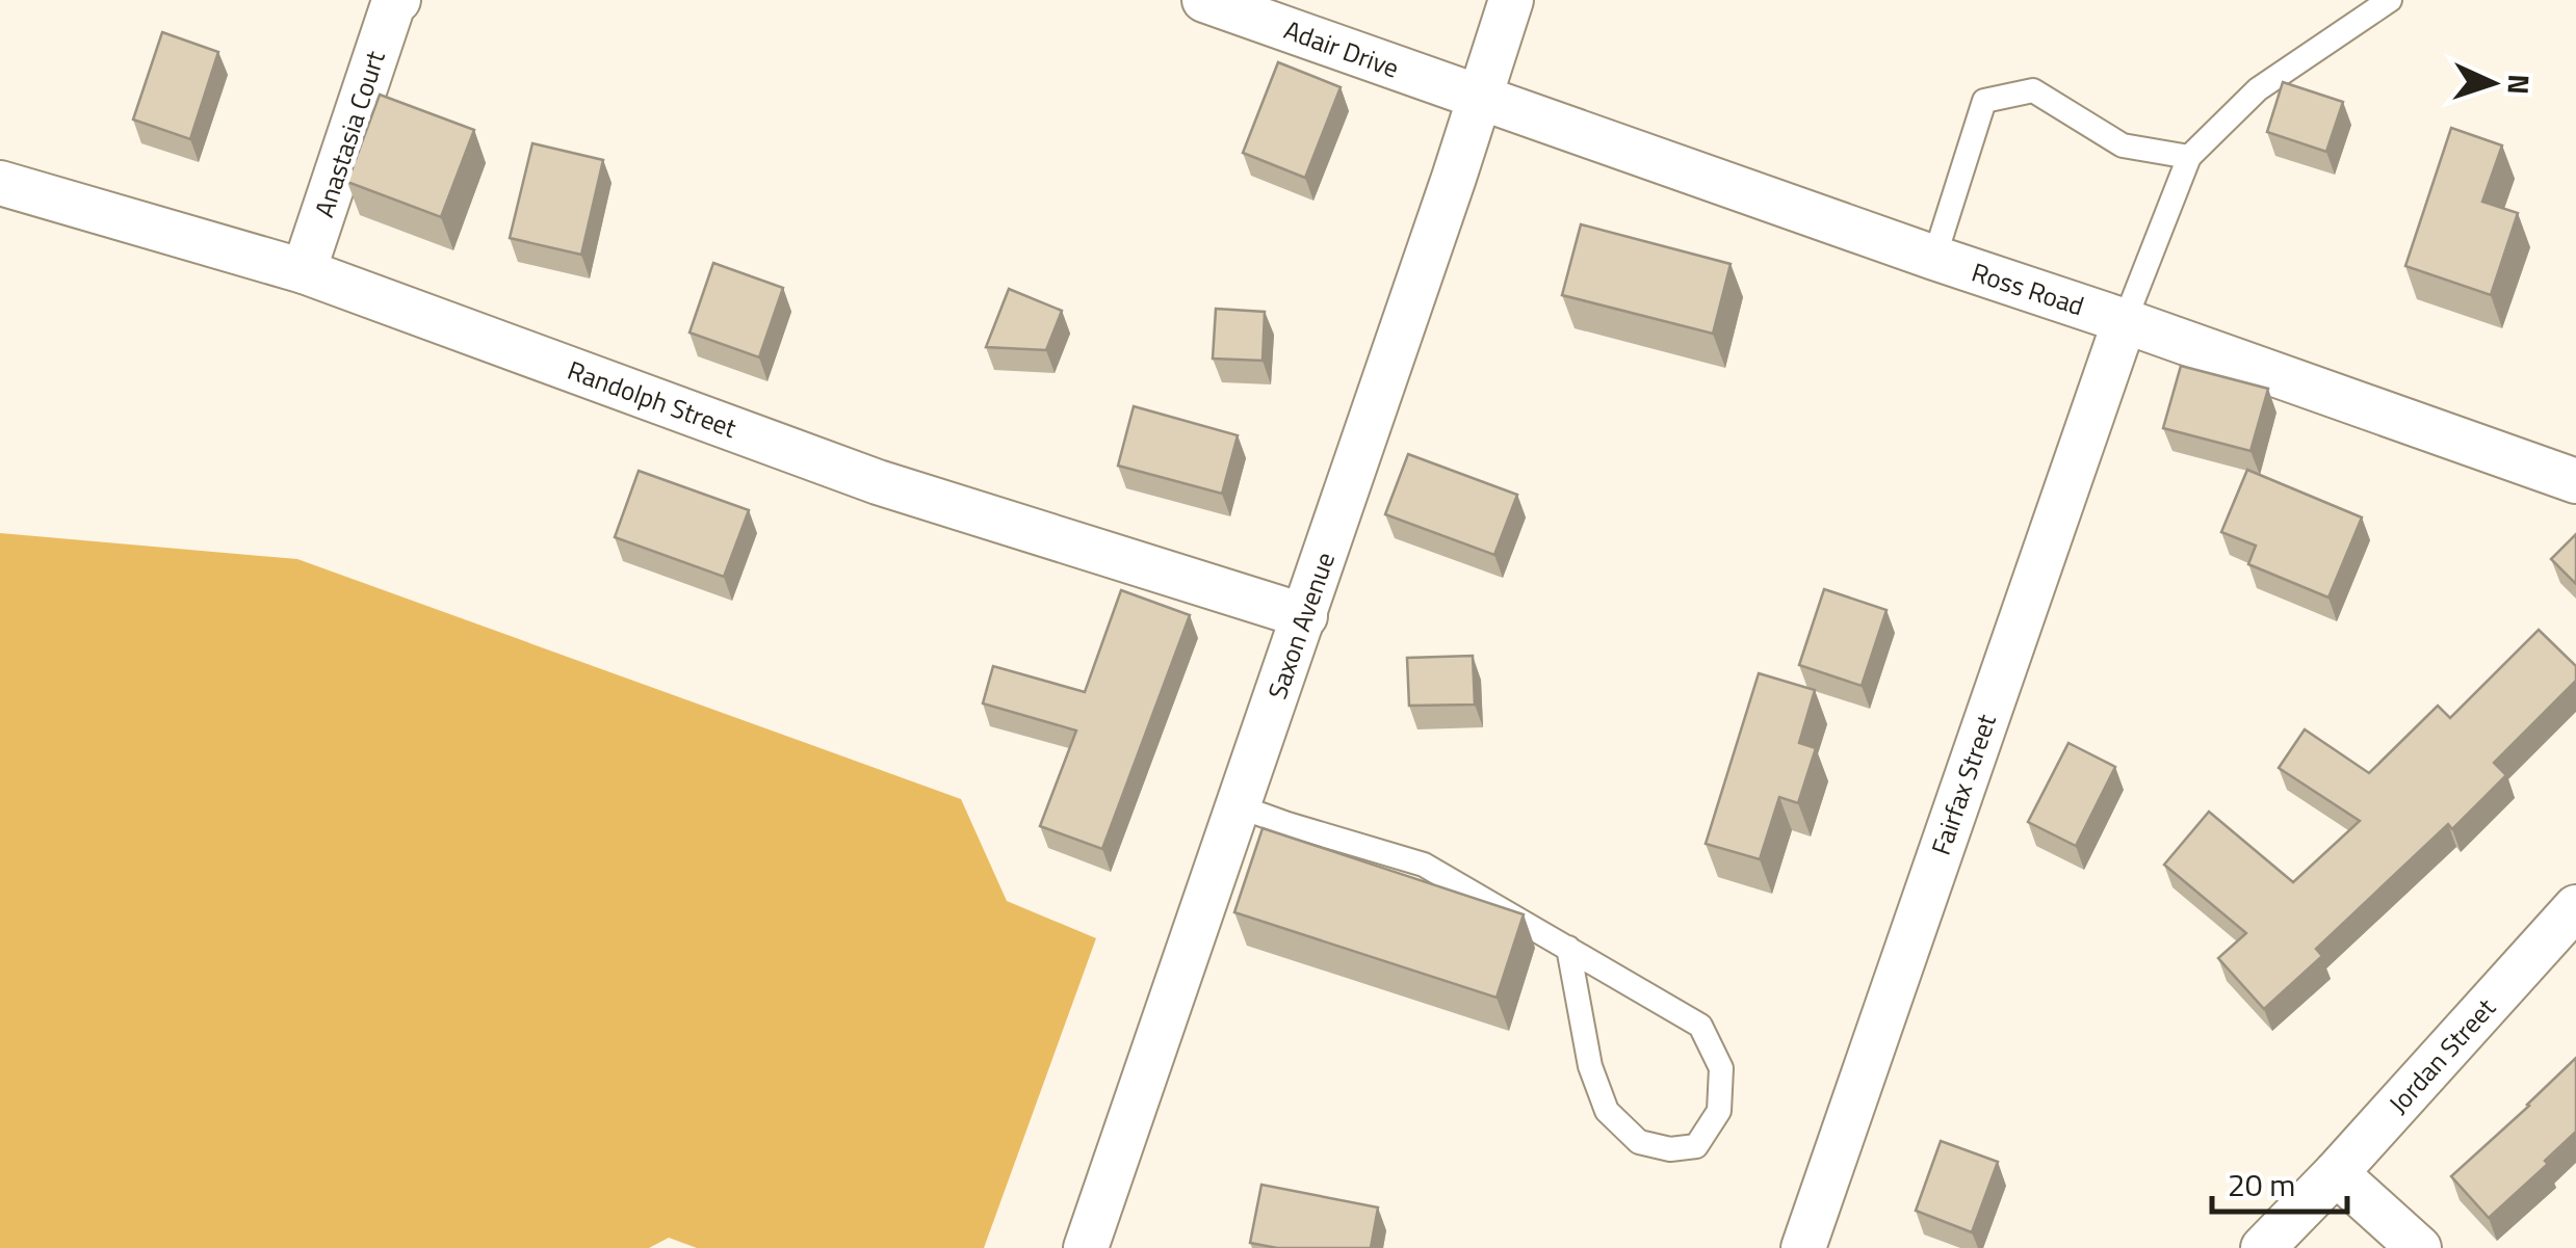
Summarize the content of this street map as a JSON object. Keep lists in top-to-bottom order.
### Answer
{
  "streets": {
    "street": [
      "Adair Drive",
      "Anastasia Court",
      "Ross Road",
      "Randolph Street",
      "Saxon Avenue",
      "Fairfax Street",
      "Jordan Street"
    ]
  },
  "crossings": [
    ["Adair Drive", "Ross Road"],
    ["Adair Drive", "Saxon Avenue"],
    ["Anastasia Court", "Randolph Street"],
    ["Ross Road", "Saxon Avenue"],
    ["Ross Road", "Fairfax Street"],
    ["Randolph Street", "Saxon Avenue"]
  ],
  "scale_bar": "20 m",
  "north": "right"
}
